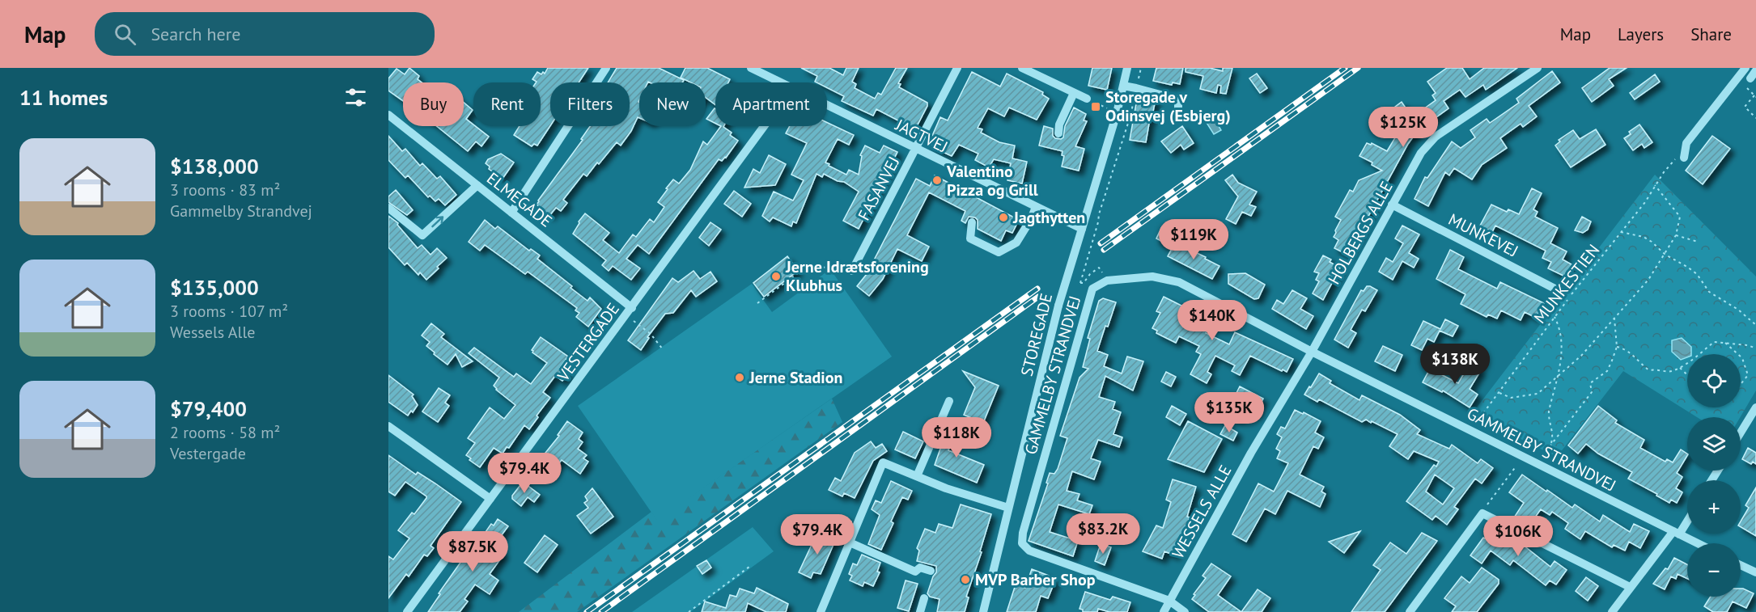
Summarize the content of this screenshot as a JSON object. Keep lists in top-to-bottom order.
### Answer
{
  "streets": {
    "street": [
      "JAGTVEJ",
      "FASANVEJ",
      "ELMEGADE",
      "HOLBERGS ALLE",
      "MUNKEVEJ",
      "STOREGADE",
      "VESTERGADE",
      "GAMMELBY STRANDVEJ",
      "WESSELS ALLE"
    ],
    "path": ["MUNKESTIEN"]
  },
  "crossings": [
    ["JAGTVEJ", "FASANVEJ"],
    ["JAGTVEJ", "STOREGADE"],
    ["ELMEGADE", "VESTERGADE"],
    ["HOLBERGS ALLE", "MUNKEVEJ"],
    ["HOLBERGS ALLE", "GAMMELBY STRANDVEJ"],
    ["HOLBERGS ALLE", "WESSELS ALLE"],
    ["MUNKESTIEN", "GAMMELBY STRANDVEJ"],
    ["GAMMELBY STRANDVEJ", "WESSELS ALLE"]
  ],
  "places": {
    "transit": ["Storegade v Odinsvej (Esbjerg)"],
    "other": [
      "Valentino Pizza og Grill",
      "Jagthytten",
      "Jerne Idrætsforening Klubhus",
      "Jerne Stadion",
      "MVP Barber Shop"
    ]
  },
  "page": {
    "header": "Map",
    "search": "Search here",
    "nav": ["Map", "Layers", "Share"],
    "heading": "11 homes",
    "chip": [
      "Buy",
      "Rent",
      "Filters",
      "New",
      "Apartment"
    ],
    "price": [
      "$125K",
      "$119K",
      "$140K",
      "$138K",
      "$135K",
      "$118K",
      "$79.4K",
      "$83.2K",
      "$79.4K",
      "$106K",
      "$87.5K"
    ],
    "list": [
      {
        "name": "$138,000",
        "note": "3 rooms · 83 m² · Gammelby Strandvej"
      },
      {
        "name": "$135,000",
        "note": "3 rooms · 107 m² · Wessels Alle"
      },
      {
        "name": "$79,400",
        "note": "2 rooms · 58 m² · Vestergade"
      }
    ],
    "map_buttons": ["+", "−"]
  }
}
